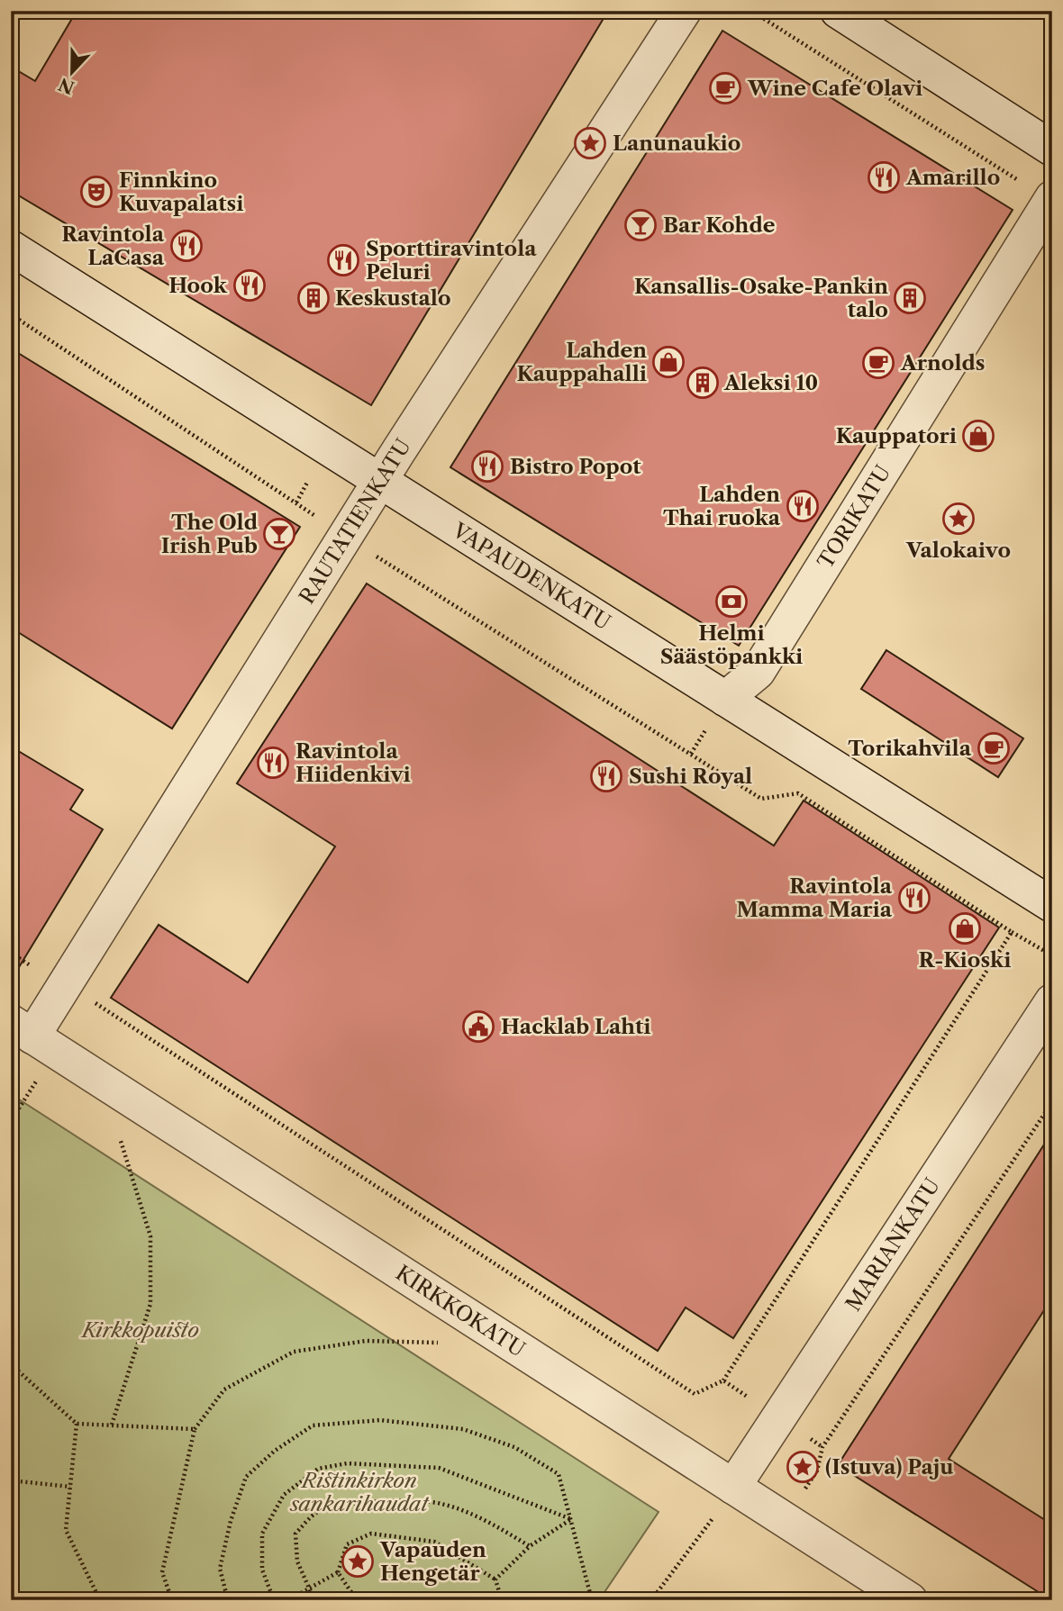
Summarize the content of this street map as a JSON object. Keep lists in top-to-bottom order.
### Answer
{
  "streets": {
    "street": [
      "TORIKATU",
      "RAUTATIENKATU",
      "VAPAUDENKATU",
      "MARIANKATU",
      "KIRKKOKATU"
    ]
  },
  "crossings": [
    ["TORIKATU", "VAPAUDENKATU"],
    ["RAUTATIENKATU", "VAPAUDENKATU"],
    ["RAUTATIENKATU", "KIRKKOKATU"],
    ["MARIANKATU", "KIRKKOKATU"]
  ],
  "parks": ["Kirkkopuisto", "Ristinkirkon sankarihaudat"],
  "places": {
    "cafe": ["Wine Cafe Olavi", "Arnolds", "Torikahvila"],
    "place": [
      "Lanunaukio",
      "Valokaivo",
      "(Istuva) Paju",
      "Vapauden Hengetär"
    ],
    "restaurant": [
      "Amarillo",
      "Ravintola LaCasa",
      "Sporttiravintola Peluri",
      "Hook",
      "Bistro Popot",
      "Lahden Thai ruoka",
      "Ravintola Hiidenkivi",
      "Sushi Royal",
      "Ravintola Mamma Maria"
    ],
    "theatre": ["Finnkino Kuvapalatsi"],
    "bar": ["Bar Kohde", "The Old Irish Pub"],
    "building": ["Keskustalo", "Kansallis-Osake-Pankin talo", "Aleksi 10"],
    "shop": ["Lahden Kauppahalli", "Kauppatori", "R-Kioski"],
    "bank": ["Helmi Säästöpankki"],
    "public building": ["Hacklab Lahti"]
  },
  "north": "bottom"
}
